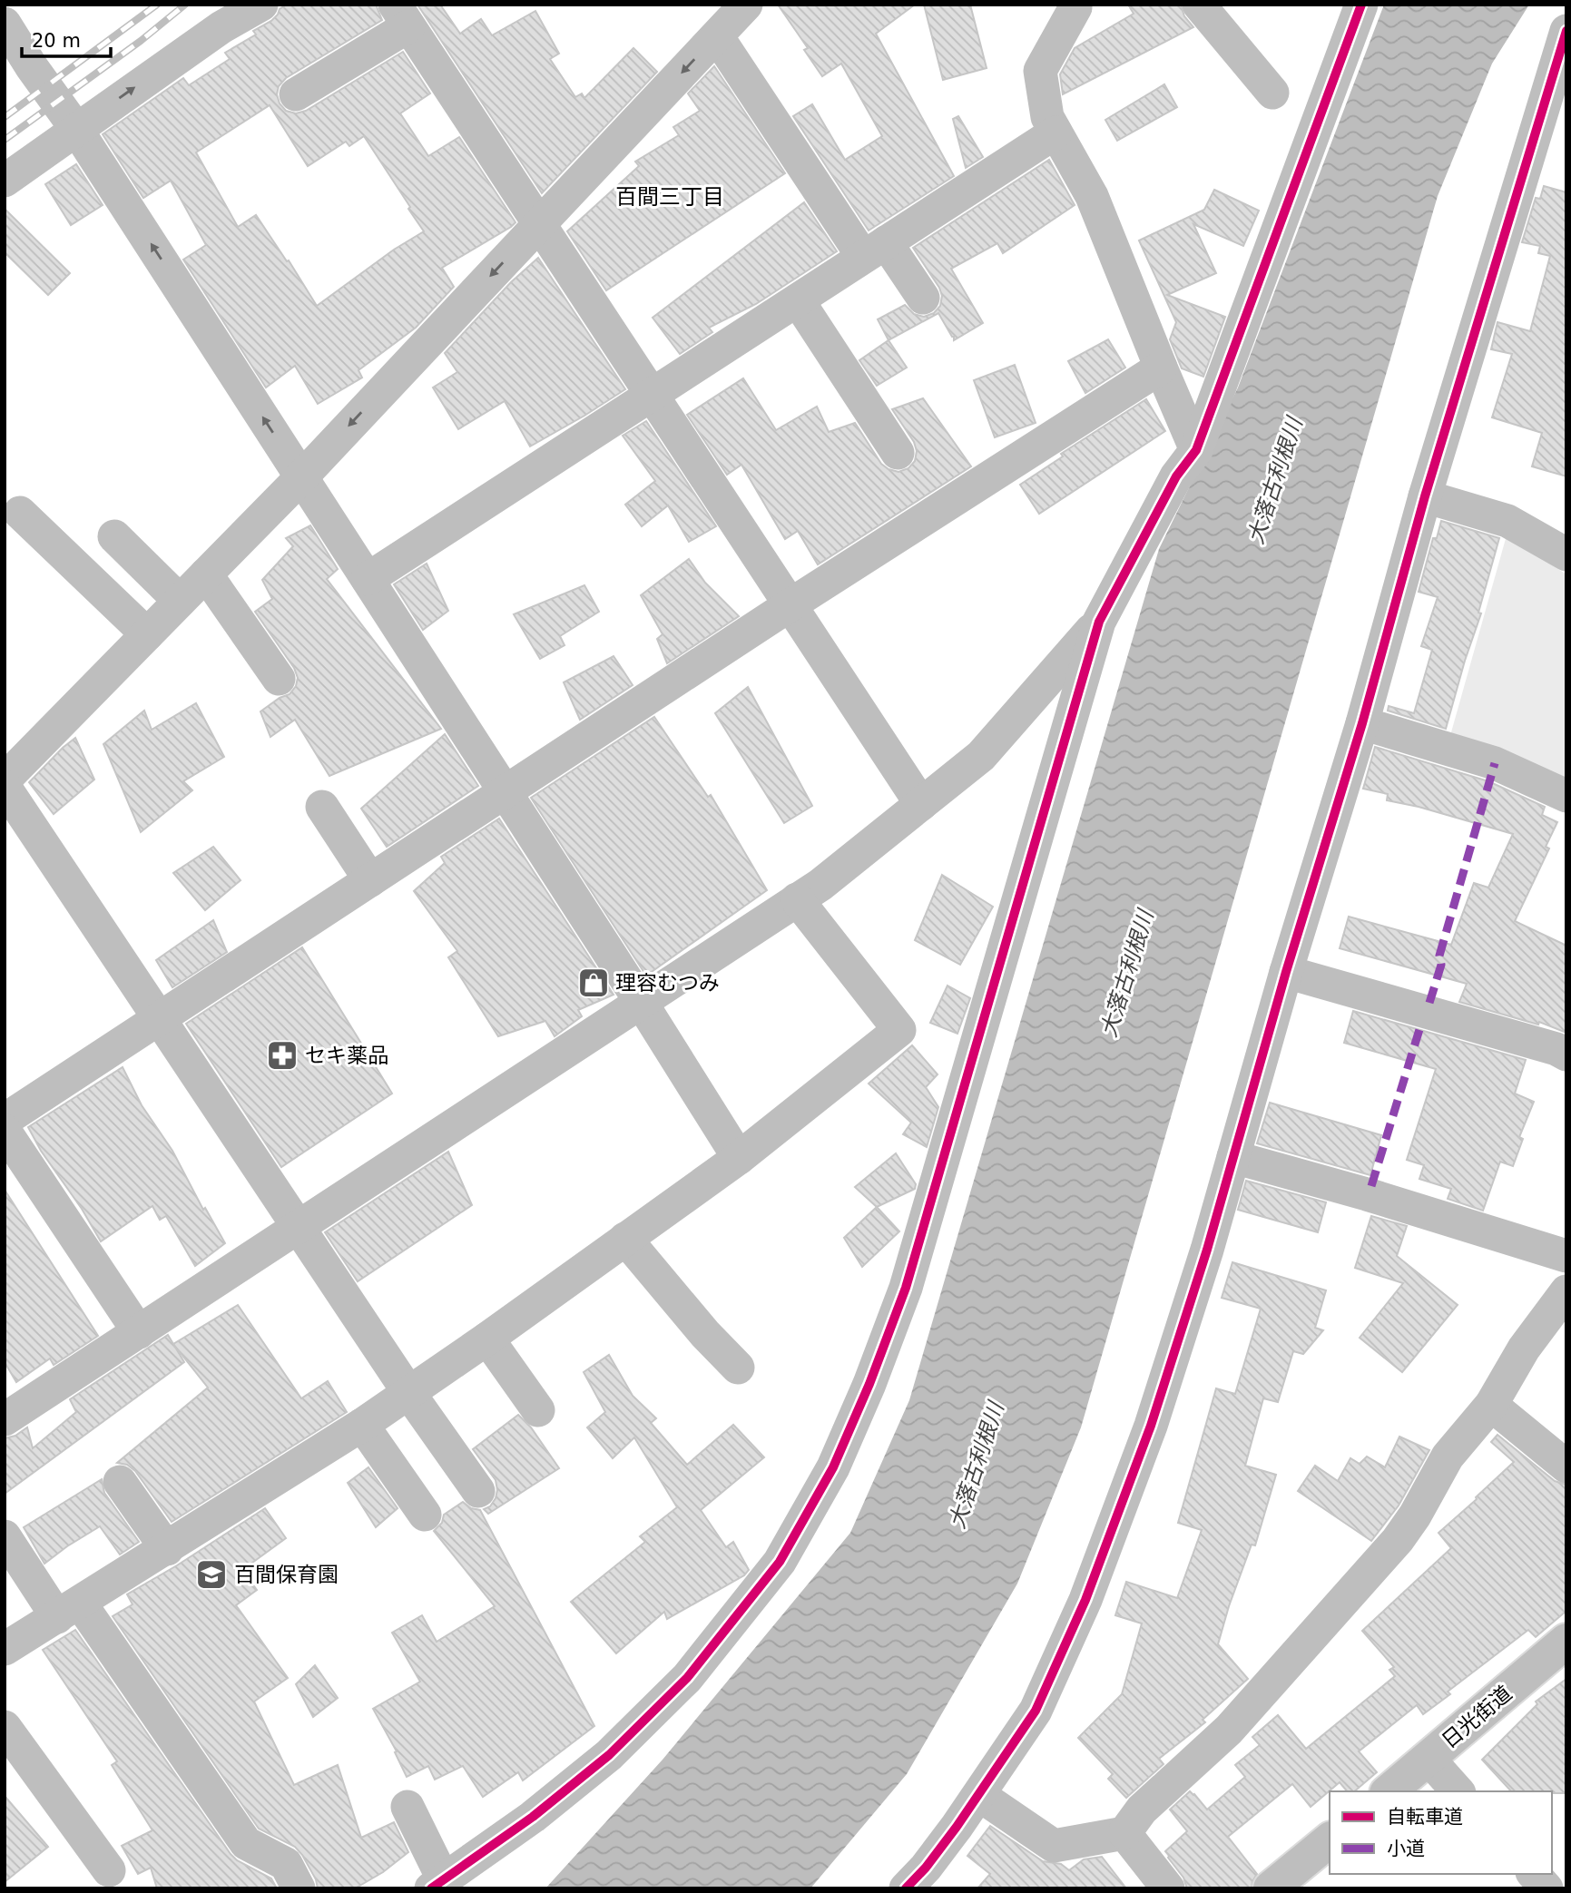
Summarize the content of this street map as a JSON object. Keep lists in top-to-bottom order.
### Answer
{
  "streets": {
    "main road": ["日光街道"]
  },
  "districts": ["百間三丁目"],
  "water": ["大落古利根川"],
  "places": {
    "shop": ["理容むつみ"],
    "pharmacy": ["セキ薬品"],
    "school or university": ["百間保育園"]
  },
  "legend": ["自転車道", "小道"],
  "scale_bar": "20 m"
}
